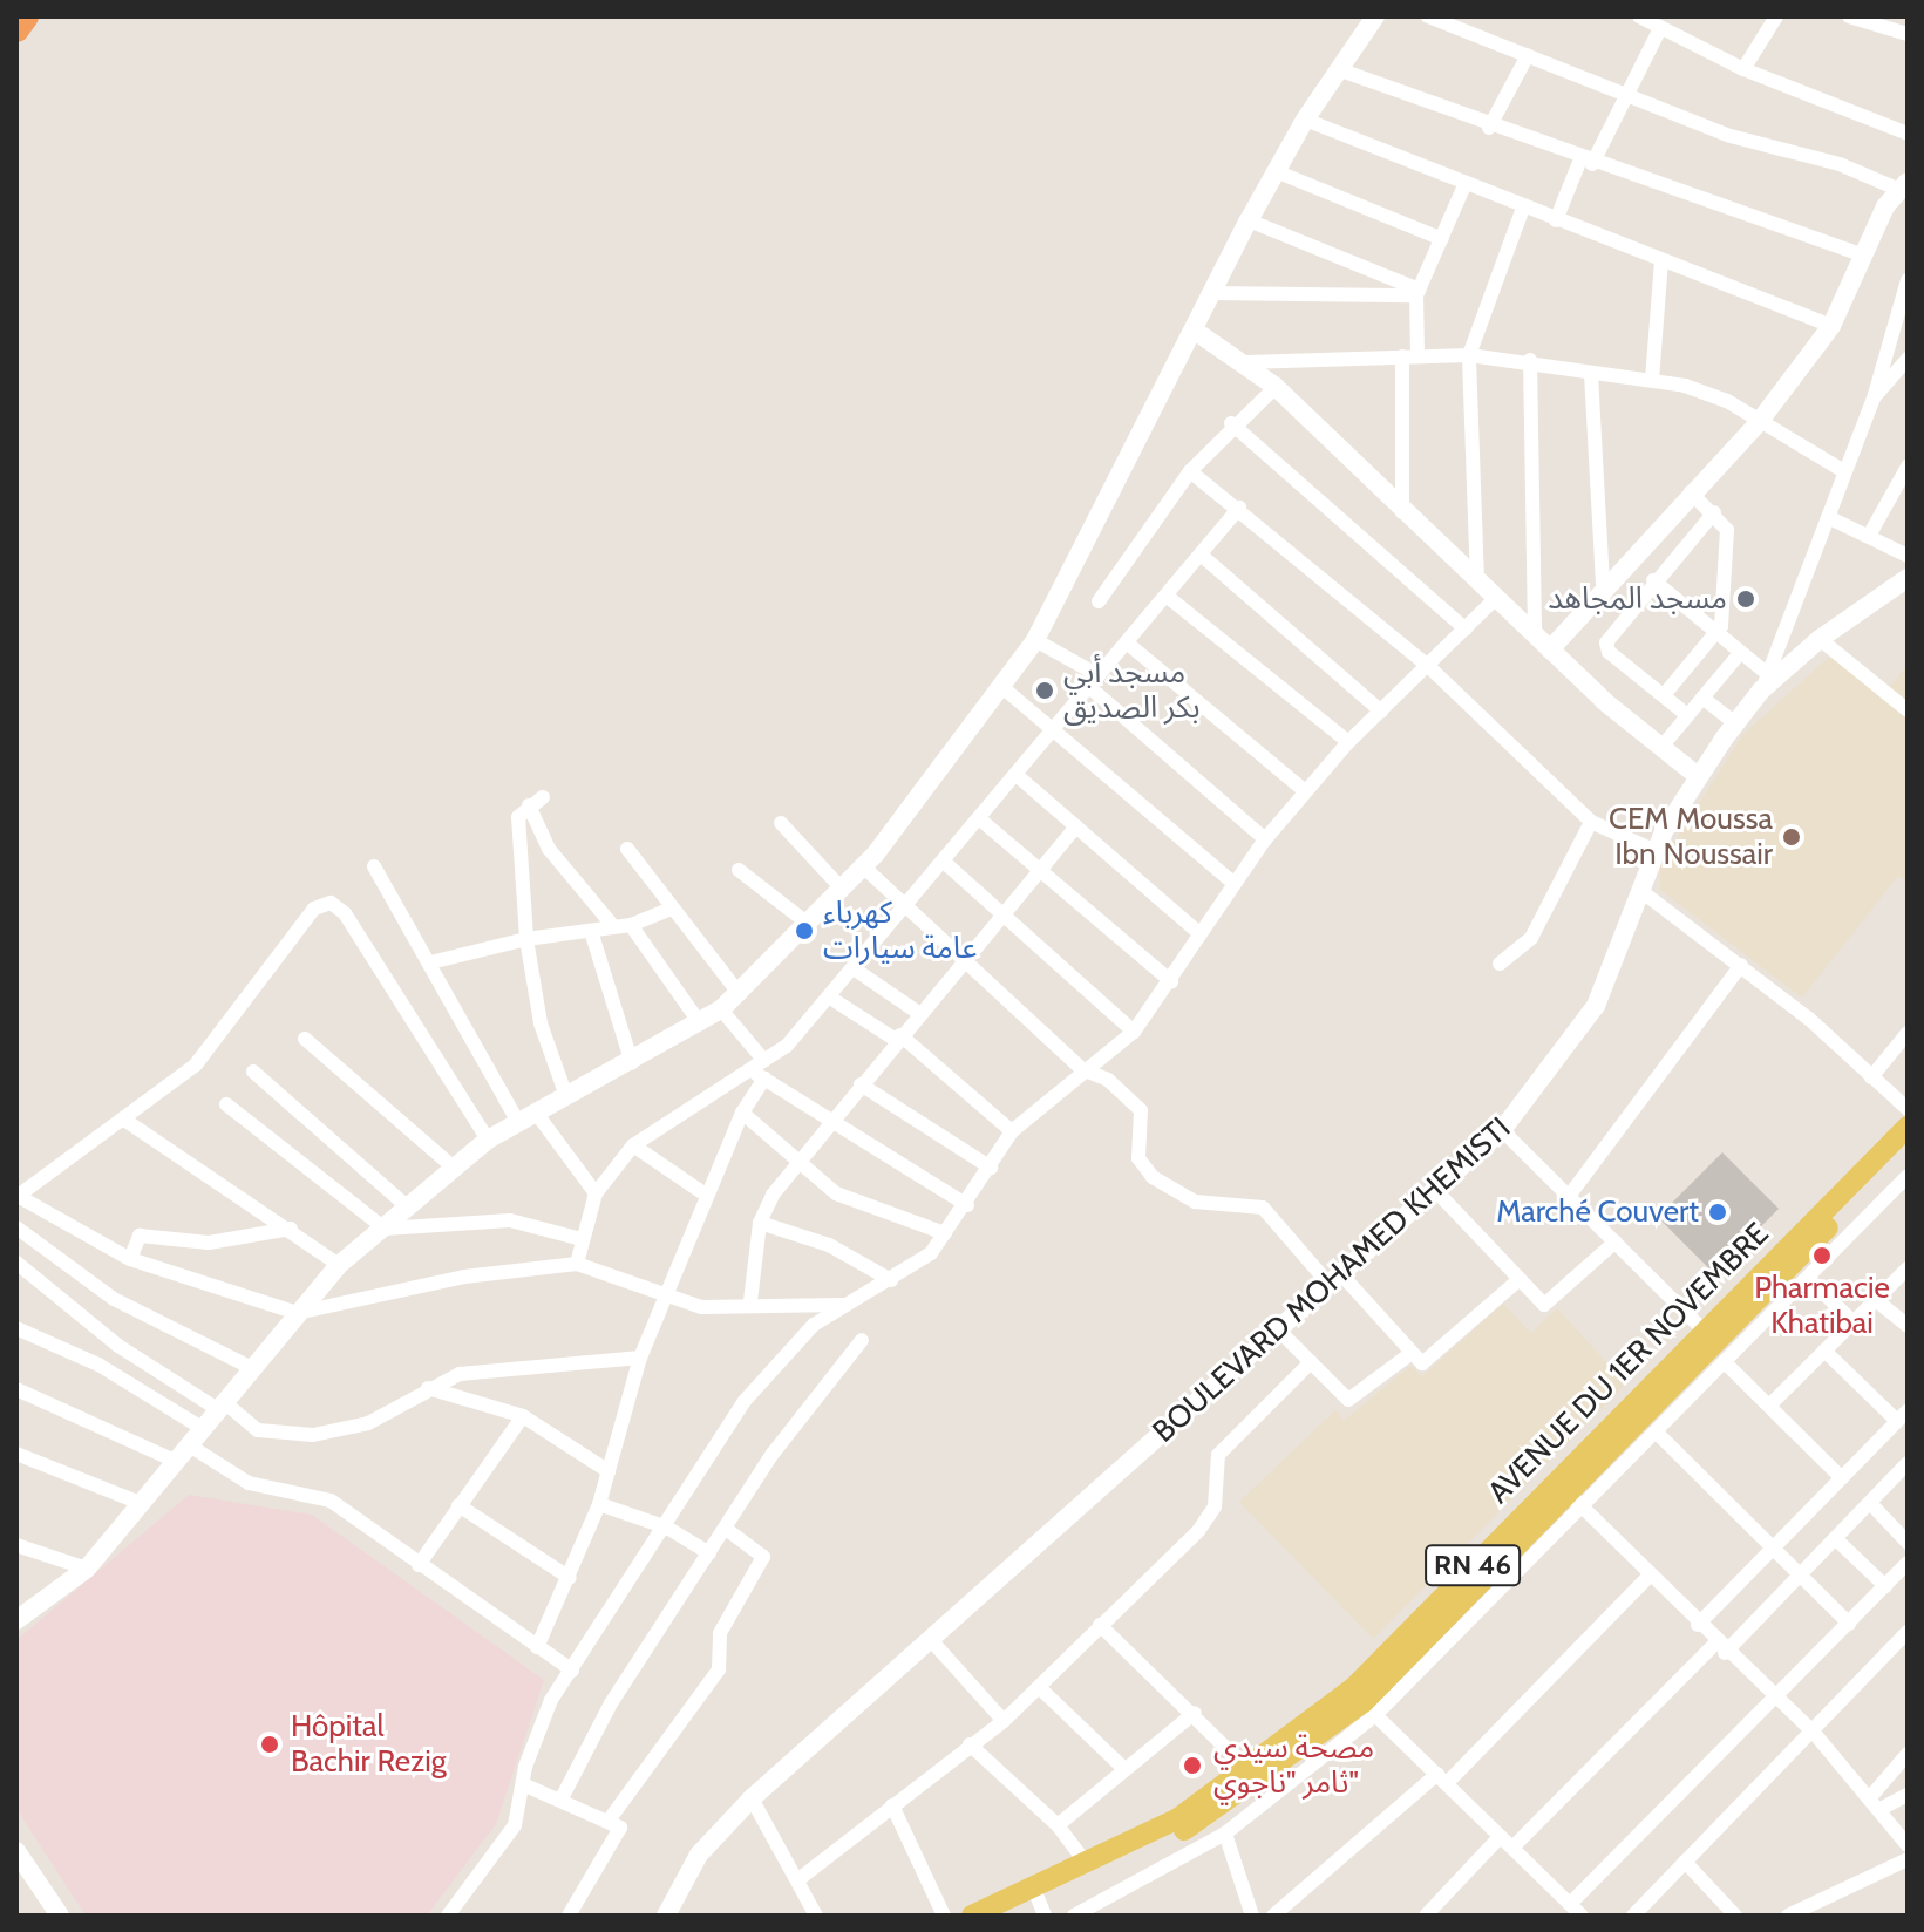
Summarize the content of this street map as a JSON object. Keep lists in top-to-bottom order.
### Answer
{
  "streets": {
    "main road": ["BOULEVARD MOHAMED KHEMISTI", "AVENUE DU 1ER NOVEMBRE", "RN 46"]
  },
  "places": [
    "مسجد المجاهد",
    "مسجد أبي بكر الصديق",
    "CEM Moussa Ibn Noussair",
    "كهرباء عامة سيارات",
    "Marché Couvert",
    "Pharmacie Khatibai",
    "Hôpital Bachir Rezig",
    "مصحة سيدي ثامر \"ناجوي\""
  ]
}
